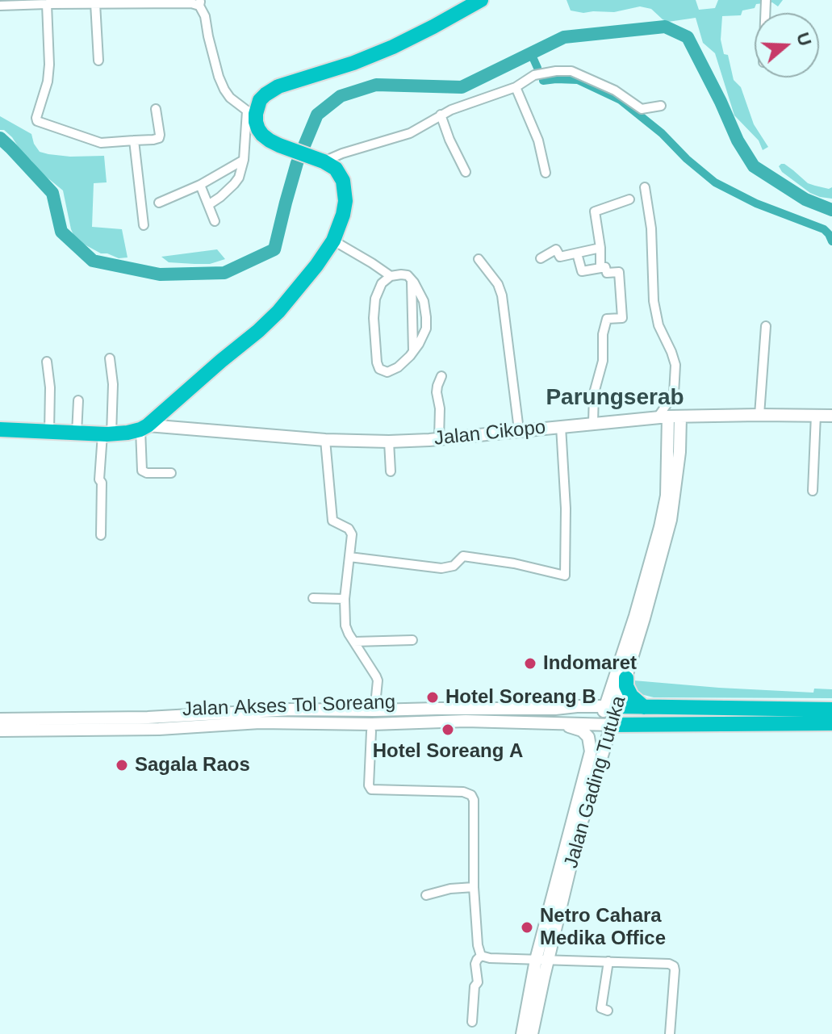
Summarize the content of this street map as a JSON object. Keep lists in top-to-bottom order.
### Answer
{
  "streets": {
    "street": ["Jalan Cikopo", "Jalan Akses Tol Soreang", "Jalan Gading Tutuka"]
  },
  "crossings": [
    ["Jalan Cikopo", "Jalan Gading Tutuka"],
    ["Jalan Akses Tol Soreang", "Jalan Gading Tutuka"]
  ],
  "districts": ["Parungserab"],
  "places": [
    "Indomaret",
    "Hotel Soreang B",
    "Hotel Soreang A",
    "Sagala Raos",
    "Netro Cahara Medika Office"
  ],
  "north": "right"
}
